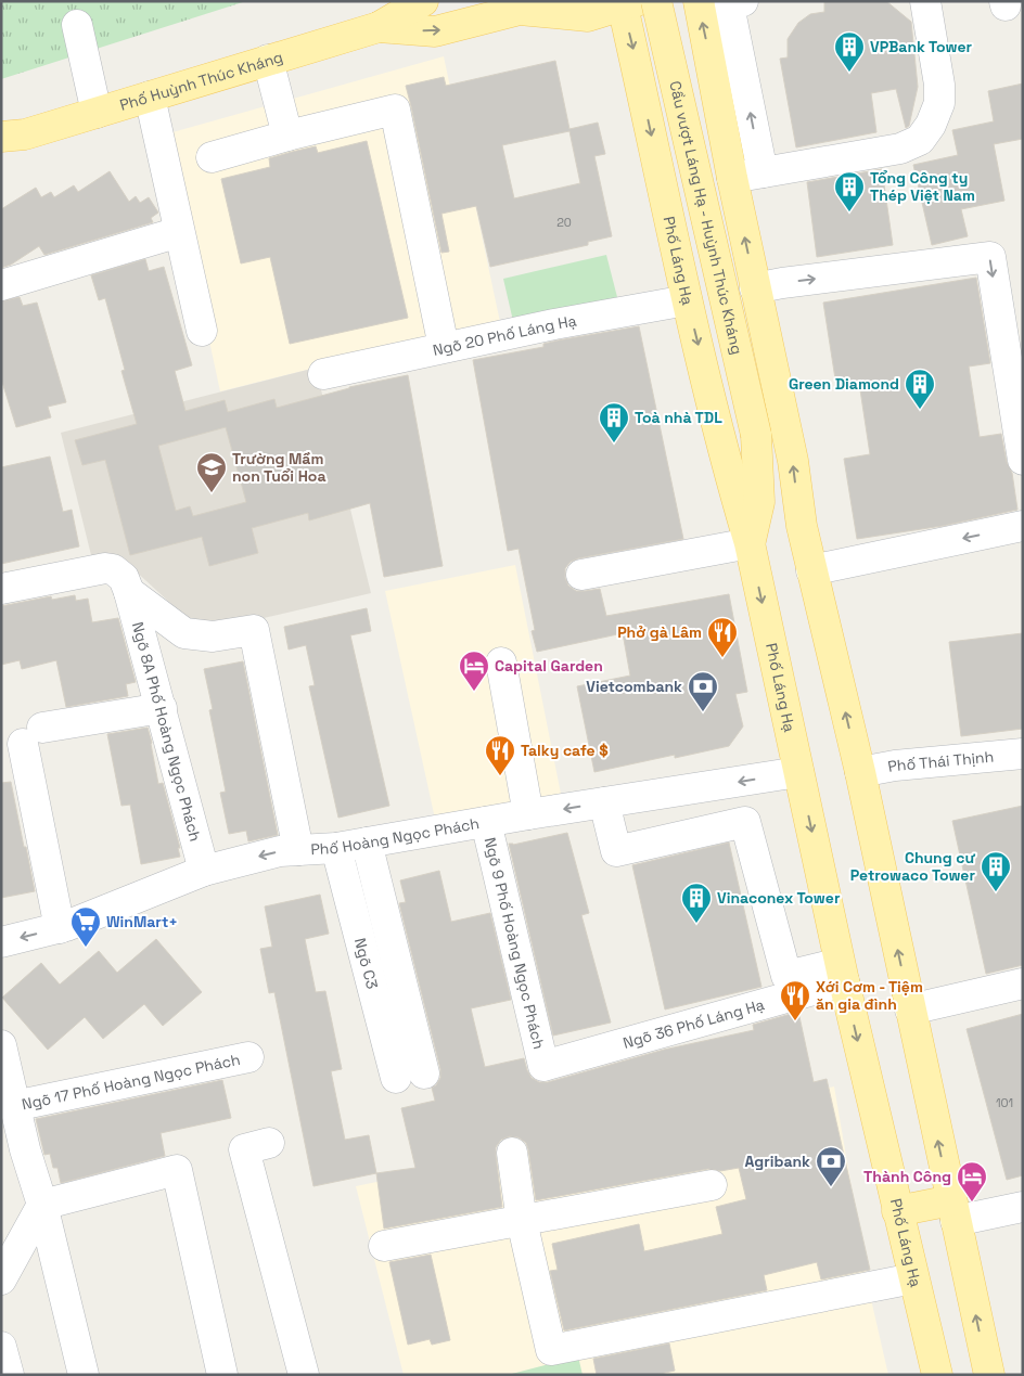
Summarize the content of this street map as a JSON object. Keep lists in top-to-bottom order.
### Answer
{
  "streets": {
    "main road": ["Phố Huỳnh Thúc Kháng", "Cầu vượt Láng Hạ - Huỳnh Thúc Kháng", "Phố Láng Hạ"],
    "street": [
      "Ngõ 20 Phố Láng Hạ",
      "Ngõ 8A Phố Hoàng Ngọc Phách",
      "Phố Thái Thịnh",
      "Phố Hoàng Ngọc Phách",
      "Ngõ 9 Phố Hoàng Ngọc Phách",
      "Ngõ C3",
      "Ngõ 36 Phố Láng Hạ",
      "Ngõ 17 Phố Hoàng Ngọc Phách"
    ]
  },
  "crossings": [
    ["Phố Huỳnh Thúc Kháng", "Phố Láng Hạ"],
    ["Cầu vượt Láng Hạ - Huỳnh Thúc Kháng", "Phố Láng Hạ"],
    ["Phố Láng Hạ", "Ngõ 20 Phố Láng Hạ"],
    ["Phố Láng Hạ", "Phố Hoàng Ngọc Phách"],
    ["Phố Láng Hạ", "Ngõ 36 Phố Láng Hạ"],
    ["Ngõ 8A Phố Hoàng Ngọc Phách", "Phố Hoàng Ngọc Phách"],
    ["Phố Hoàng Ngọc Phách", "Ngõ 9 Phố Hoàng Ngọc Phách"],
    ["Phố Hoàng Ngọc Phách", "Ngõ C3"],
    ["Ngõ 9 Phố Hoàng Ngọc Phách", "Ngõ 36 Phố Láng Hạ"]
  ],
  "one_way": ["Phố Huỳnh Thúc Kháng"],
  "places": {
    "building": [
      "VPBank Tower",
      "Tổng Công ty Thép Việt Nam",
      "Green Diamond",
      "Toà nhà TDL",
      "Chung cư Petrowaco Tower",
      "Vinaconex Tower"
    ],
    "school or university": ["Trường Mầm non Tuổi Hoa"],
    "restaurant": ["Phở gà Lâm", "Talky cafe $", "Xới Cơm - Tiệm ăn gia đình"],
    "hotel": ["Capital Garden", "Thành Công"],
    "bank": ["Vietcombank", "Agribank"],
    "supermarket": ["WinMart+"]
  },
  "house_numbers": ["20", "101"]
}
